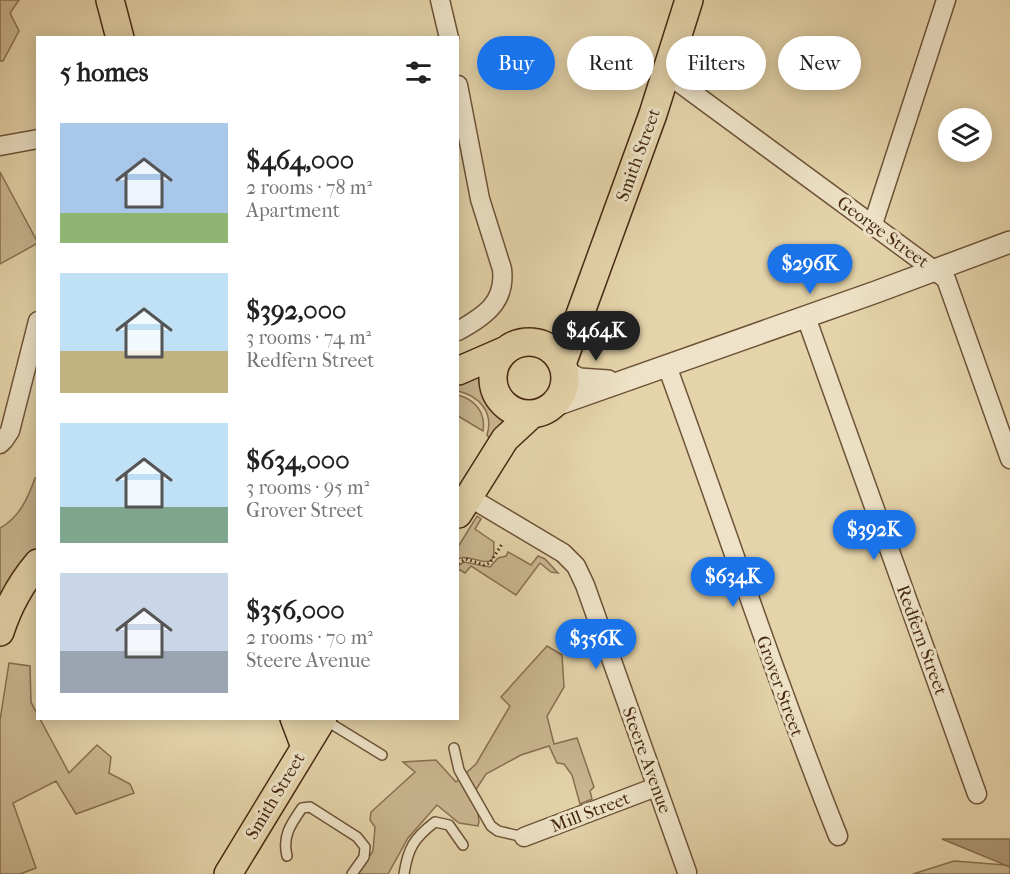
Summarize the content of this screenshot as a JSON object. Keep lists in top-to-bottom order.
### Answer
{
  "streets": {
    "main road": ["Smith Street"],
    "street": [
      "George Street",
      "Redfern Street",
      "Grover Street",
      "Steere Avenue",
      "Mill Street"
    ]
  },
  "crossings": [
    ["Steere Avenue", "Mill Street"]
  ],
  "page": {
    "chip": [
      "Buy",
      "Rent",
      "Filters",
      "New"
    ],
    "heading": "5 homes",
    "list": [
      {
        "name": "$464,000",
        "note": "2 rooms · 78 m² · Apartment"
      },
      {
        "name": "$392,000",
        "note": "3 rooms · 74 m² · Redfern Street"
      },
      {
        "name": "$634,000",
        "note": "3 rooms · 95 m² · Grover Street"
      },
      {
        "name": "$356,000",
        "note": "2 rooms · 70 m² · Steere Avenue"
      }
    ],
    "price": [
      "$296K",
      "$464K",
      "$392K",
      "$634K",
      "$356K"
    ]
  }
}
